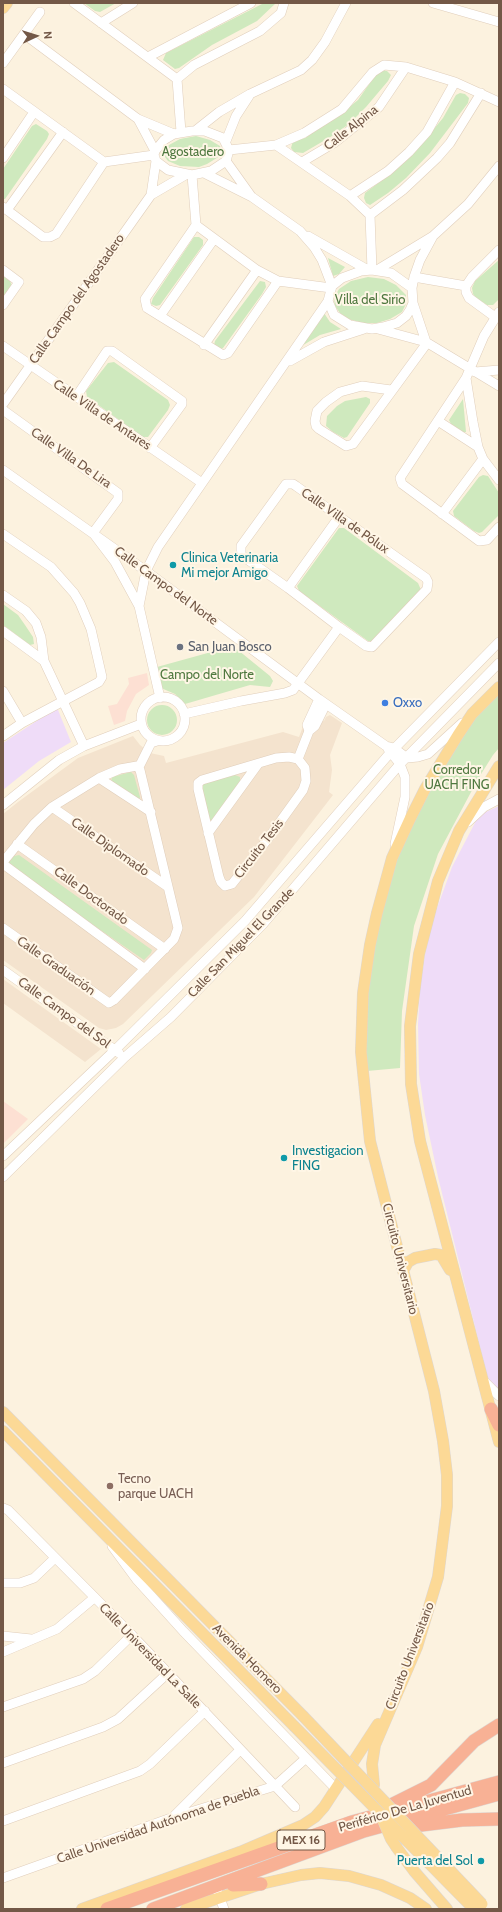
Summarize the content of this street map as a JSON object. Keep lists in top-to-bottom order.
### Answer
{
  "streets": {
    "highway": ["Periférico De La Juventud", "MEX 16"],
    "main road": ["Circuito Universitario", "Avenida Homero"],
    "street": [
      "Calle Alpina",
      "Calle Campo del Agostadero",
      "Calle Villa de Antares",
      "Calle Villa De Lira",
      "Calle Villa de Pólux",
      "Calle Campo del Norte",
      "Calle Diplomado",
      "Circuito Tesis",
      "Calle Doctorado",
      "Calle San Miguel El Grande",
      "Calle Graduación",
      "Calle Campo del Sol",
      "Calle Universidad La Salle",
      "Calle Universidad Autónoma de Puebla"
    ]
  },
  "crossings": [
    ["Calle Campo del Agostadero", "Calle Villa de Antares"],
    ["Calle Villa De Lira", "Calle Campo del Norte"],
    ["Calle Campo del Norte", "Calle San Miguel El Grande"],
    ["Calle Doctorado", "Calle Graduación"],
    ["Calle San Miguel El Grande", "Calle Campo del Sol"],
    ["Circuito Universitario", "Periférico De La Juventud"],
    ["Calle Universidad La Salle", "Calle Universidad Autónoma de Puebla"]
  ],
  "parks": [
    "Agostadero",
    "Villa del Sirio",
    "Campo del Norte",
    "Corredor UACH FING"
  ],
  "places": [
    "Clinica Veterinaria Mi mejor Amigo",
    "San Juan Bosco",
    "Oxxo",
    "Investigacion FING",
    "Tecno parque UACH",
    "Puerta del Sol"
  ],
  "north": "right"
}
